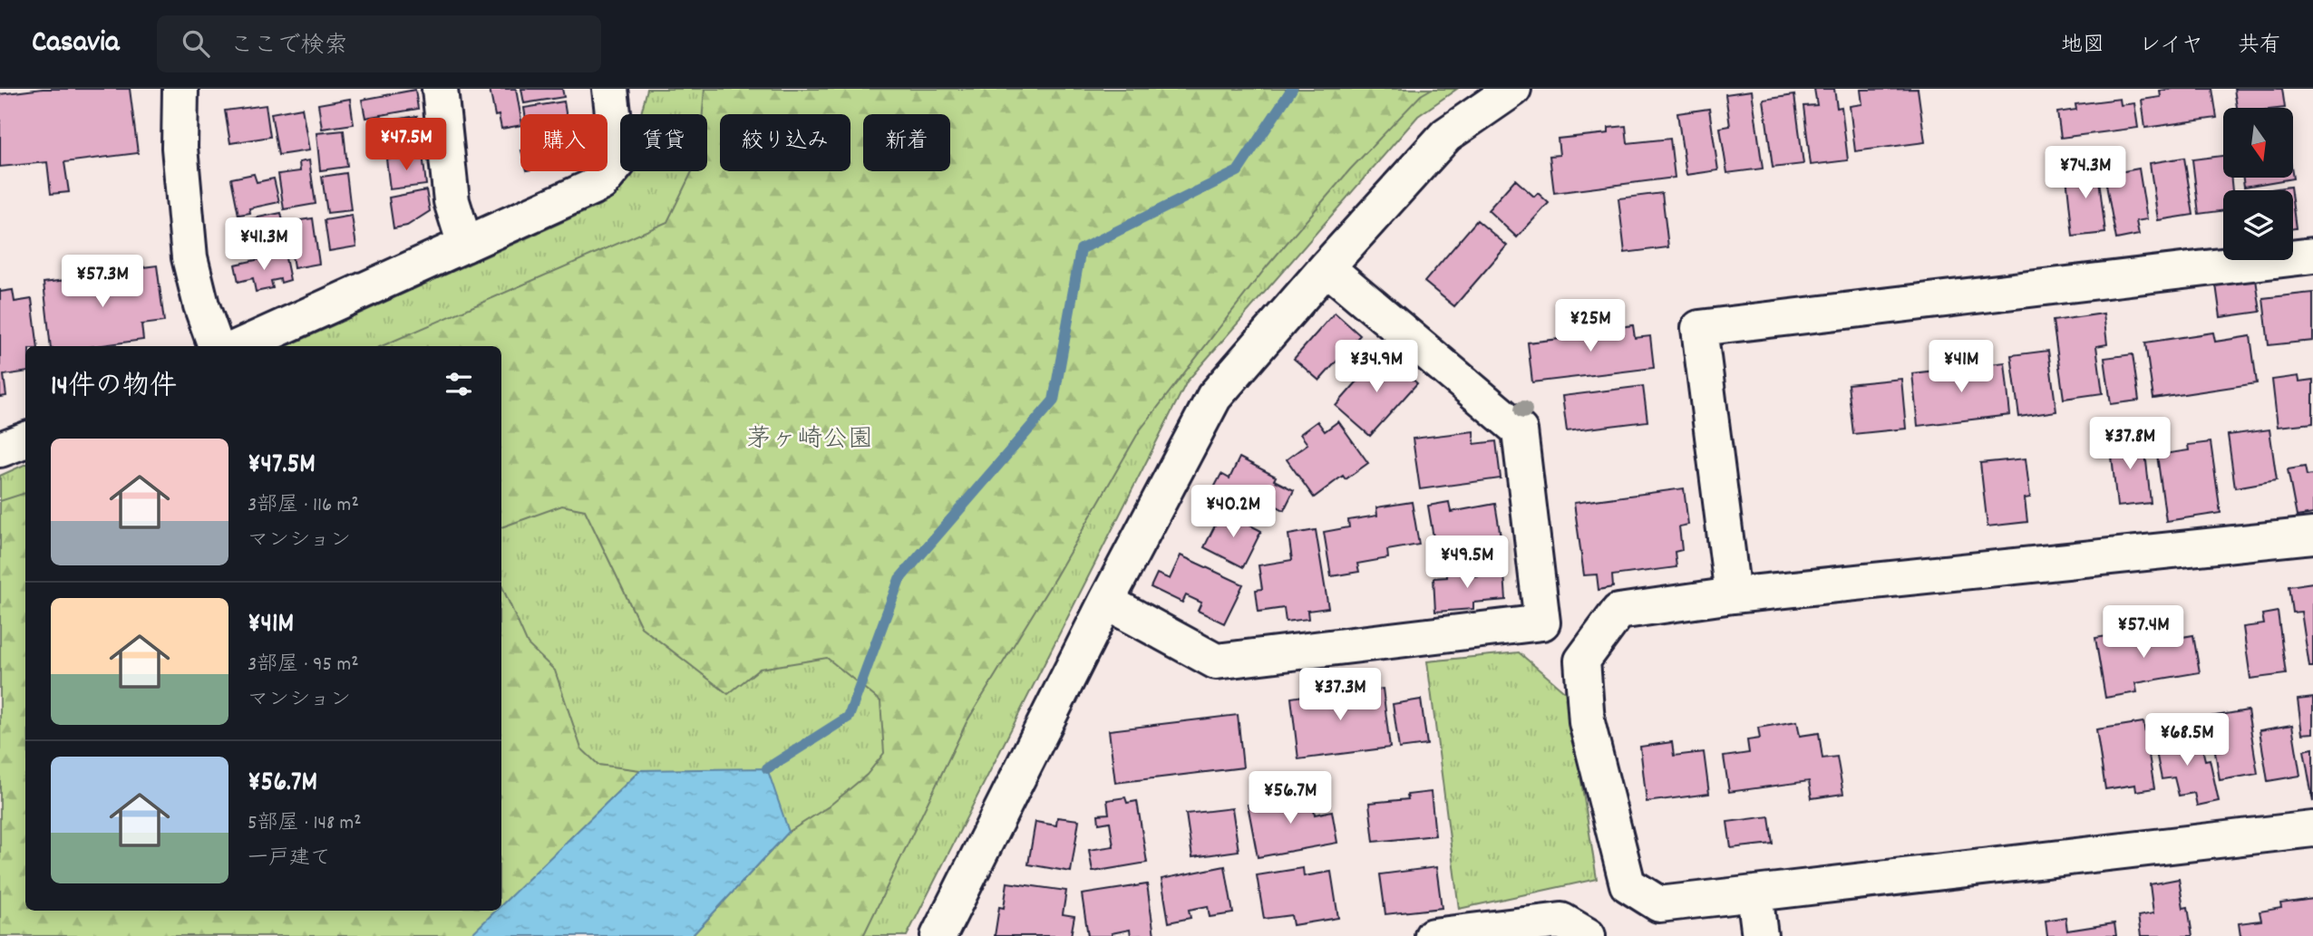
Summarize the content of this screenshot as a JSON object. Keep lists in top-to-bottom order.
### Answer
{
  "parks": ["茅ヶ崎公園"],
  "north": "bottom",
  "page": {
    "header": "Casavia",
    "search": "ここで検索",
    "nav": ["地図", "レイヤ", "共有"],
    "chip": [
      "購入",
      "賃貸",
      "絞り込み",
      "新着"
    ],
    "price": [
      "¥47.5M",
      "¥74.3M",
      "¥41.3M",
      "¥57.3M",
      "¥25M",
      "¥34.9M",
      "¥41M",
      "¥37.8M",
      "¥40.2M",
      "¥49.5M",
      "¥57.4M",
      "¥37.3M",
      "¥68.5M",
      "¥56.7M"
    ],
    "heading": "14件の物件",
    "list": [
      {
        "name": "¥47.5M",
        "note": "3部屋 · 116 m² · マンション"
      },
      {
        "name": "¥41M",
        "note": "3部屋 · 95 m² · マンション"
      },
      {
        "name": "¥56.7M",
        "note": "5部屋 · 148 m² · 一戸建て"
      }
    ]
  }
}
